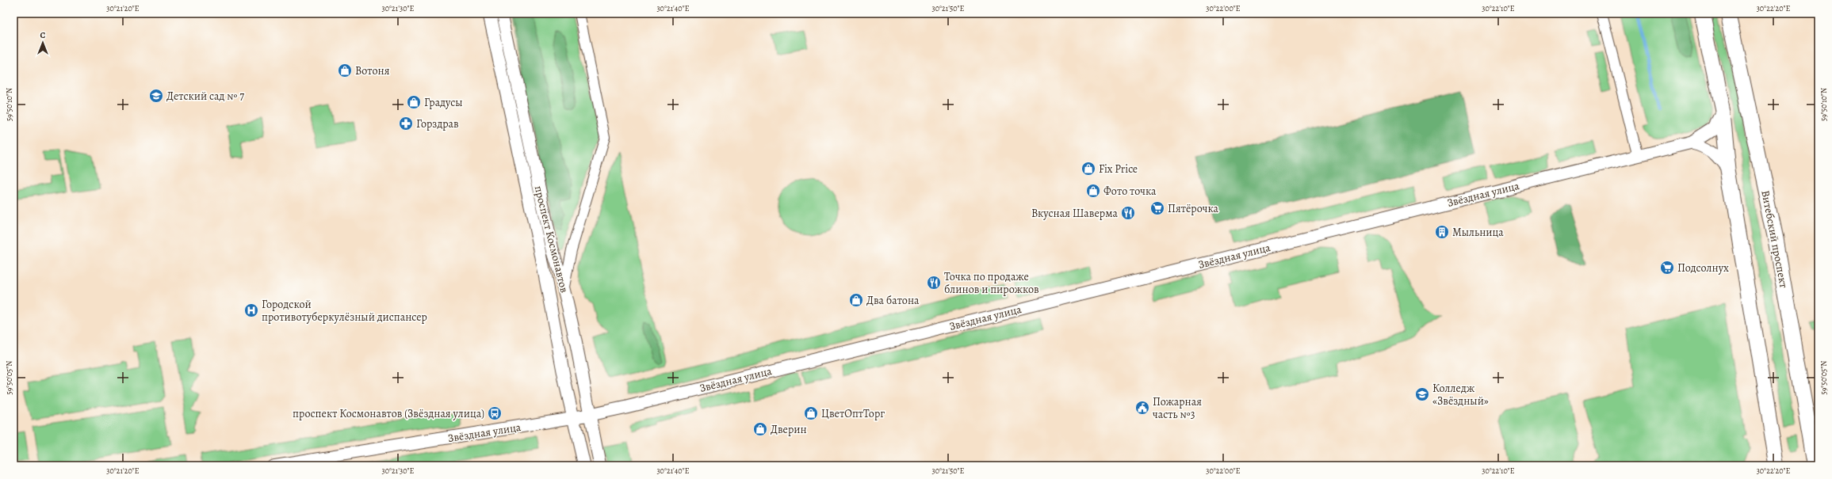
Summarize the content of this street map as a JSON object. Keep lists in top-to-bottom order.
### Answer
{
  "streets": {
    "main road": ["Витебский проспект"],
    "street": ["Звёздная улица", "проспект Космонавтов"]
  },
  "crossings": [
    ["Звёздная улица", "проспект Космонавтов"]
  ],
  "places": {
    "shop": [
      "Вотоня",
      "Градусы",
      "Fix Price",
      "Фото точка",
      "Два батона",
      "ЦветОптТорг",
      "Дверин"
    ],
    "school or university": ["Детский сад № 7", "Колледж «Звёздный»"],
    "pharmacy": ["Горздрав"],
    "supermarket": ["Пятёрочка", "Подсолнух"],
    "restaurant": ["Вкусная Шаверма", "Точка по продаже блинов и пирожков"],
    "building": ["Мыльница"],
    "hospital": ["Городской противотуберкулёзный диспансер"],
    "public building": ["Пожарная часть №3"],
    "bus stop": ["проспект Космонавтов (Звёздная улица)"]
  },
  "north": "top",
  "coordinates": [
    "30°21'20\"E",
    "30°21'30\"E",
    "30°21'40\"E",
    "30°21'50\"E",
    "30°22'00\"E",
    "30°22'10\"E",
    "30°22'20\"E",
    "59°50'10\"N",
    "59°50'05\"N"
  ]
}
